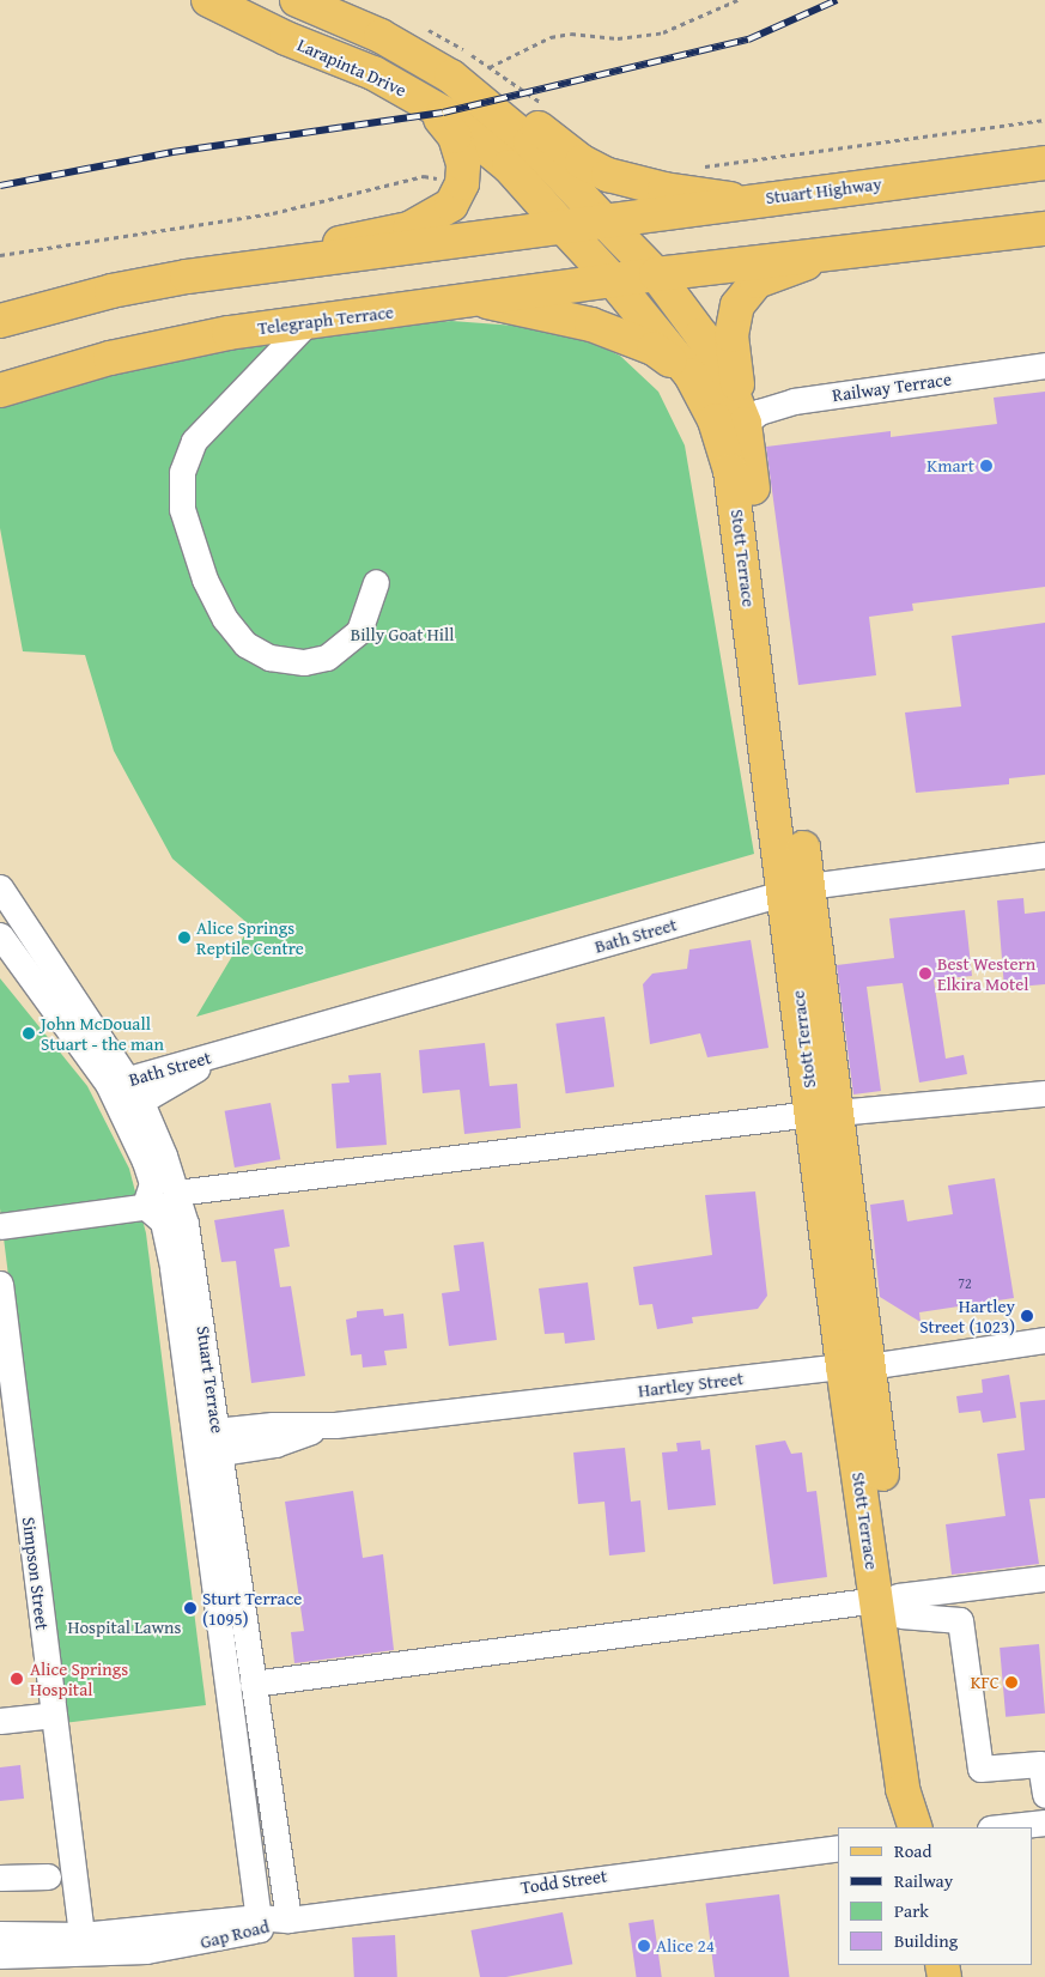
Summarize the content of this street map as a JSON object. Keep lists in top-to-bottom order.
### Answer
{
  "streets": {
    "main road": [
      "Larapinta Drive",
      "Stuart Highway",
      "Telegraph Terrace",
      "Stott Terrace"
    ],
    "street": [
      "Railway Terrace",
      "Bath Street",
      "Stuart Terrace",
      "Hartley Street",
      "Simpson Street",
      "Todd Street",
      "Gap Road"
    ]
  },
  "crossings": [
    ["Larapinta Drive", "Stuart Highway"],
    ["Larapinta Drive", "Telegraph Terrace"],
    ["Larapinta Drive", "Stott Terrace"],
    ["Telegraph Terrace", "Stott Terrace"],
    ["Railway Terrace", "Stott Terrace"],
    ["Stott Terrace", "Bath Street"],
    ["Stott Terrace", "Hartley Street"],
    ["Bath Street", "Stuart Terrace"],
    ["Stuart Terrace", "Hartley Street"],
    ["Stuart Terrace", "Todd Street"],
    ["Stuart Terrace", "Gap Road"],
    ["Simpson Street", "Gap Road"],
    ["Todd Street", "Gap Road"]
  ],
  "parks": ["Billy Goat Hill", "Hospital Lawns"],
  "places": [
    "Kmart",
    "Alice Springs Reptile Centre",
    "Best Western Elkira Motel",
    "John McDouall Stuart - the man",
    "Hartley Street (1023)",
    "Sturt Terrace (1095)",
    "Alice Springs Hospital",
    "KFC",
    "Alice 24"
  ],
  "house_numbers": ["72"],
  "legend": [
    "Road",
    "Railway",
    "Park",
    "Building"
  ]
}
